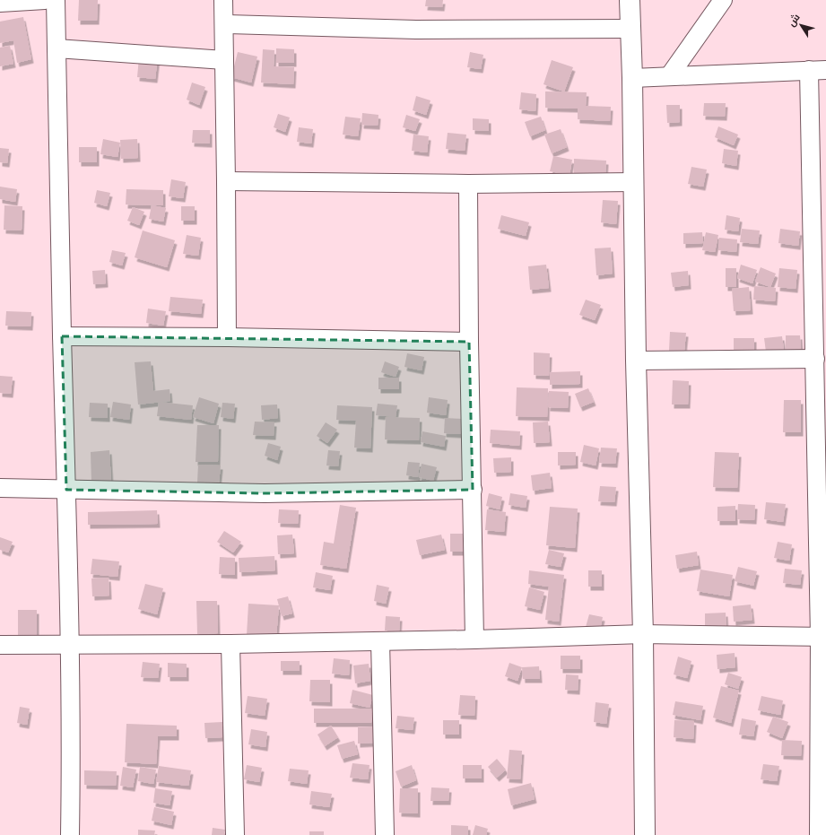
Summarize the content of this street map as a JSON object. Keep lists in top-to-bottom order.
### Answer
{
  "north": "top left"
}
